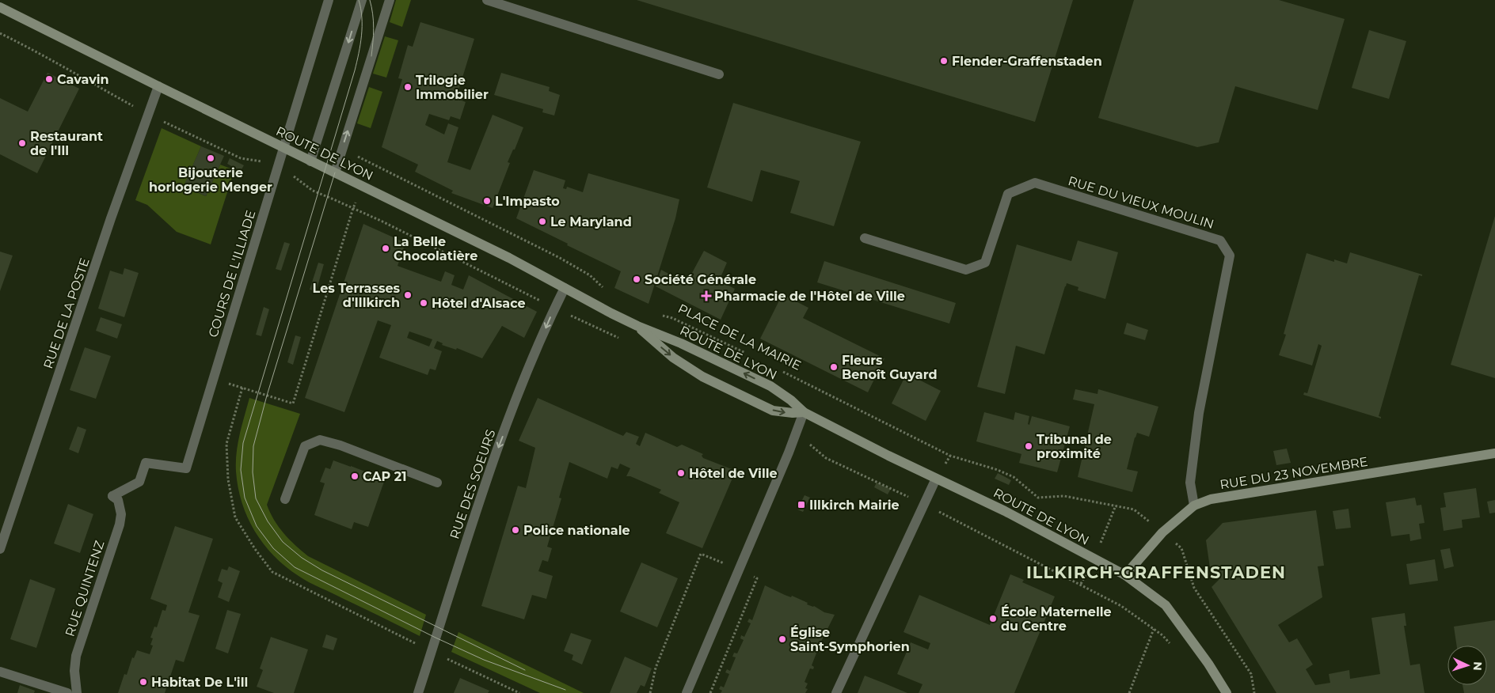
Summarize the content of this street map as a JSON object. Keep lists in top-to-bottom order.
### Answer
{
  "streets": {
    "main road": ["ROUTE DE LYON", "RUE DU 23 NOVEMBRE"],
    "street": [
      "RUE DU VIEUX MOULIN",
      "COURS DE L'ILLIADE",
      "RUE DE LA POSTE",
      "RUE DES SOEURS",
      "RUE QUINTENZ"
    ],
    "path": ["PLACE DE LA MAIRIE"]
  },
  "crossings": [
    ["ROUTE DE LYON", "COURS DE L'ILLIADE"],
    ["ROUTE DE LYON", "RUE DE LA POSTE"],
    ["ROUTE DE LYON", "RUE DU 23 NOVEMBRE"],
    ["ROUTE DE LYON", "RUE DES SOEURS"],
    ["RUE DU VIEUX MOULIN", "RUE DU 23 NOVEMBRE"],
    ["COURS DE L'ILLIADE", "RUE QUINTENZ"]
  ],
  "one_way": ["RUE DES SOEURS"],
  "districts": ["ILLKIRCH-GRAFFENSTADEN"],
  "places": {
    "other": [
      "Flender-Graffenstaden",
      "Cavavin",
      "Trilogie Immobilier",
      "Restaurant de l'Ill",
      "Bijouterie horlogerie Menger",
      "L'Impasto",
      "Le Maryland",
      "La Belle Chocolatière",
      "Société Générale",
      "Les Terrasses d'Illkirch",
      "Hôtel d'Alsace",
      "Fleurs Benoît Guyard",
      "Tribunal de proximité",
      "Hôtel de Ville",
      "CAP 21",
      "Police nationale",
      "École Maternelle du Centre",
      "Église Saint-Symphorien",
      "Habitat De L'ill"
    ],
    "health": ["Pharmacie de l'Hôtel de Ville"],
    "transit": ["Illkirch Mairie"]
  },
  "north": "right"
}
